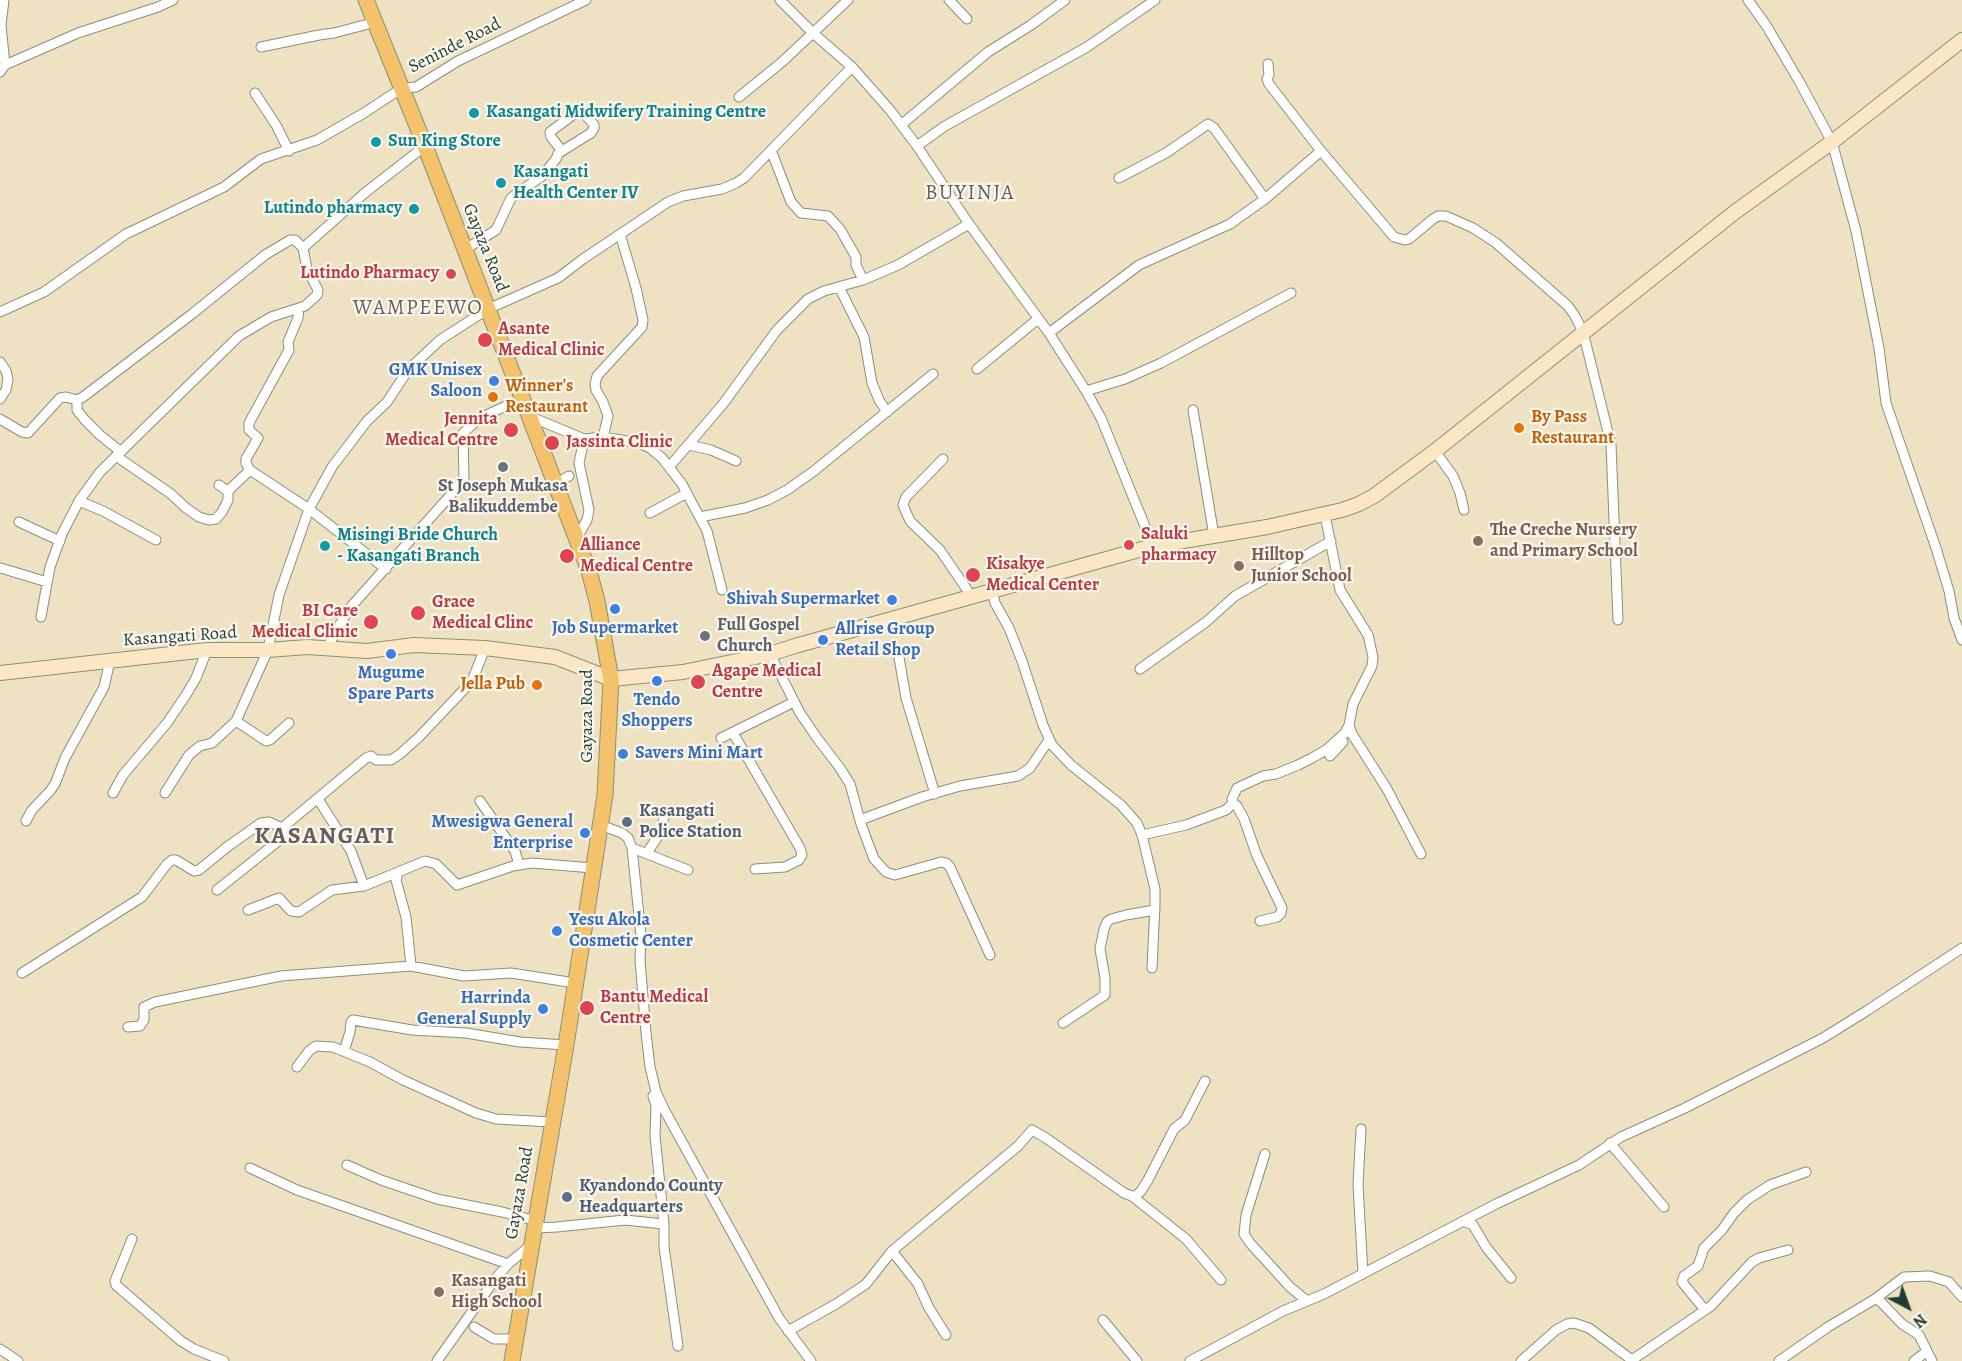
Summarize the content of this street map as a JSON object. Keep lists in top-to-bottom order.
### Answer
{
  "streets": {
    "main road": ["Gayaza Road"],
    "street": ["Seninde Road", "Kasangati Road"]
  },
  "crossings": [
    ["Seninde Road", "Gayaza Road"],
    ["Gayaza Road", "Kasangati Road"]
  ],
  "districts": ["BUYINJA", "WAMPEEWO", "KASANGATI"],
  "places": [
    "Kasangati Midwifery Training Centre",
    "Sun King Store",
    "Kasangati Health Center IV",
    "Lutindo pharmacy",
    "Lutindo Pharmacy",
    "Asante Medical Clinic",
    "GMK Unisex Saloon",
    "Winner's Restaurant",
    "By Pass Restaurant",
    "Jennita Medical Centre",
    "Jassinta Clinic",
    "St Joseph Mukasa Balikuddembe",
    "The Creche Nursery and Primary School",
    "Saluki pharmacy",
    "Misingi Bride Church - Kasangati Branch",
    "Alliance Medical Centre",
    "Hilltop Junior School",
    "Kisakye Medical Center",
    "Shivah Supermarket",
    "Job Supermarket",
    "Grace Medical Clinc",
    "BI Care Medical Clinic",
    "Full Gospel Church",
    "Allrise Group Retail Shop",
    "Mugume Spare Parts",
    "Tendo Shoppers",
    "Agape Medical Centre",
    "Jella Pub",
    "Savers Mini Mart",
    "Kasangati Police Station",
    "Mwesigwa General Enterprise",
    "Yesu Akola Cosmetic Center",
    "Bantu Medical Centre",
    "Harrinda General Supply",
    "Kyandondo County Headquarters",
    "Kasangati High School"
  ],
  "north": "bottom right"
}
